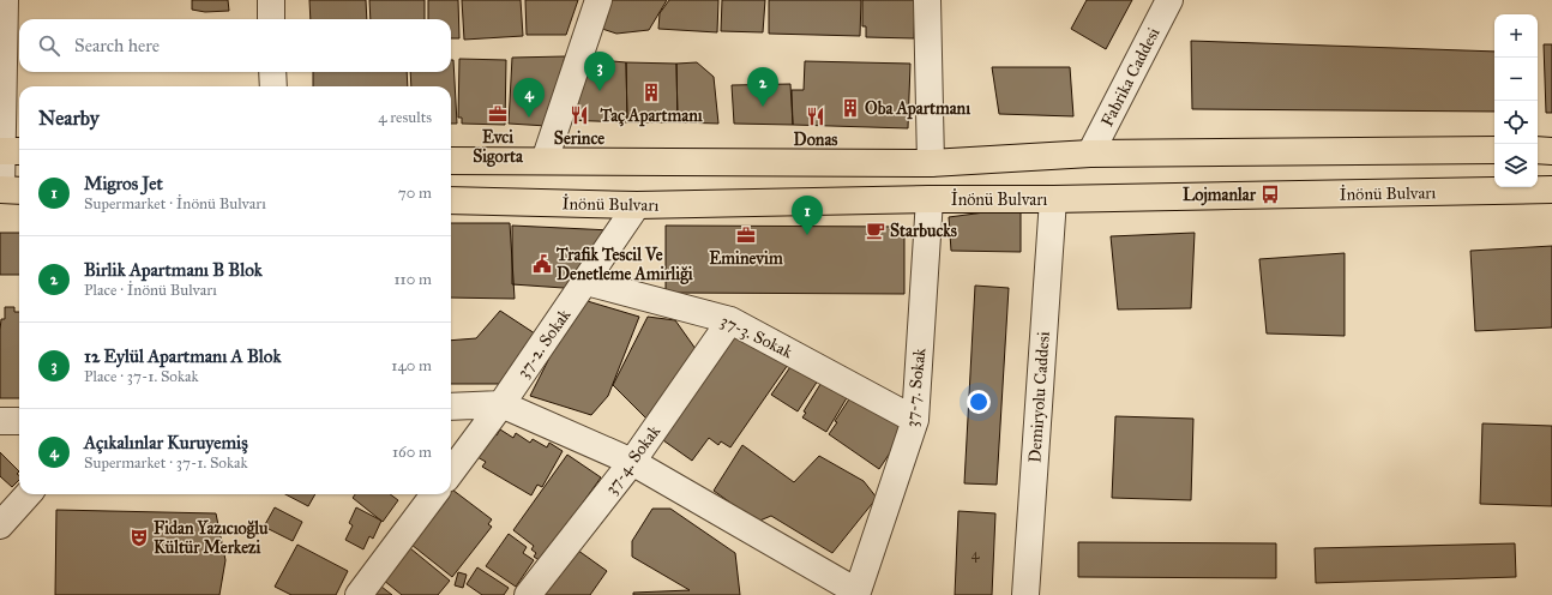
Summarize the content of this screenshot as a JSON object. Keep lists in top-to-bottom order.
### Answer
{
  "streets": {
    "main road": ["İnönü Bulvarı"],
    "street": [
      "Fabrika Caddesi",
      "37-3. Sokak",
      "37-2. Sokak",
      "37-7. Sokak",
      "Demiryolu Caddesi",
      "37-4. Sokak"
    ]
  },
  "crossings": [
    ["İnönü Bulvarı", "37-2. Sokak"],
    ["İnönü Bulvarı", "37-7. Sokak"],
    ["İnönü Bulvarı", "Demiryolu Caddesi"],
    ["37-3. Sokak", "37-2. Sokak"],
    ["37-3. Sokak", "37-7. Sokak"],
    ["37-3. Sokak", "37-4. Sokak"]
  ],
  "places": {
    "building": ["Taç Apartmanı", "Oba Apartmanı"],
    "office": ["Evci Sigorta", "Eminevim"],
    "restaurant": ["Serince", "Donas"],
    "bus stop": ["Lojmanlar"],
    "cafe": ["Starbucks"],
    "public building": ["Trafik Tescil Ve Denetleme Amirliği"],
    "theatre": ["Fidan Yazıcıoğlu Kültür Merkezi"]
  },
  "house_numbers": ["4"],
  "page": {
    "map_buttons": ["+", "−"],
    "search": "Search here",
    "pins": [
      "3",
      "2",
      "4",
      "1"
    ],
    "heading": ["Nearby", "4 results"],
    "list": [
      {
        "mark": "1",
        "name": "Migros Jet",
        "note": "Supermarket · İnönü Bulvarı",
        "value": "70 m"
      },
      {
        "mark": "2",
        "name": "Birlik Apartmanı B Blok",
        "note": "Place · İnönü Bulvarı",
        "value": "110 m"
      },
      {
        "mark": "3",
        "name": "12 Eylül Apartmanı A Blok",
        "note": "Place · 37-1. Sokak",
        "value": "140 m"
      },
      {
        "mark": "4",
        "name": "Açıkalınlar Kuruyemiş",
        "note": "Supermarket · 37-1. Sokak",
        "value": "160 m"
      }
    ]
  }
}
